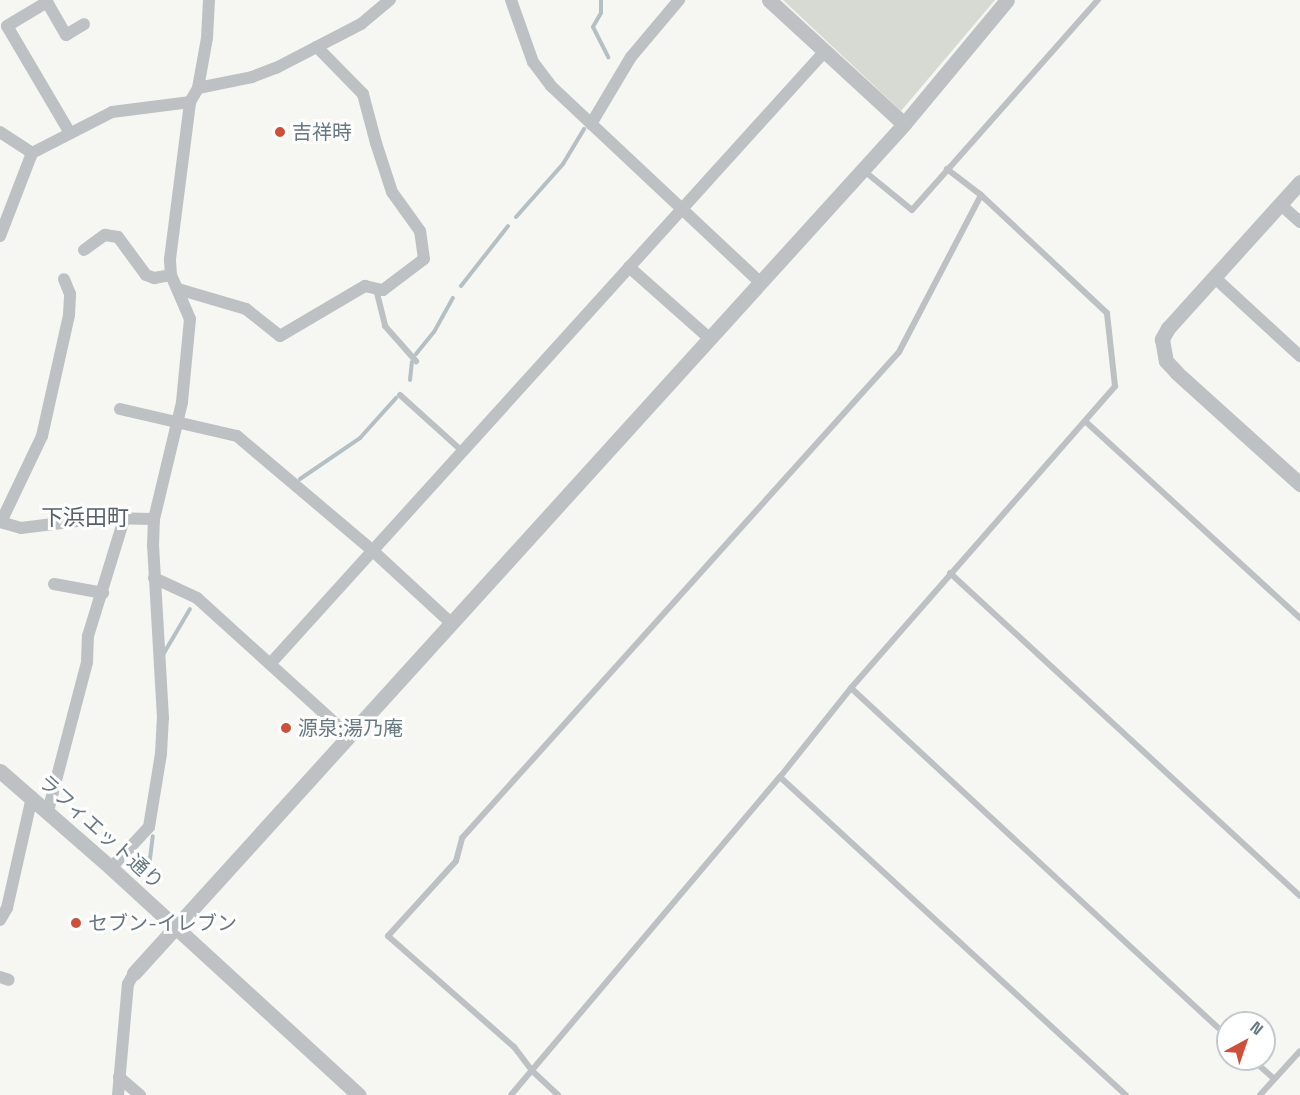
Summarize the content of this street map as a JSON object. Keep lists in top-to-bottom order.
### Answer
{
  "streets": {
    "street": ["ラフィエット通り"]
  },
  "districts": ["下浜田町"],
  "places": ["吉祥時", "源泉;湯乃庵", "セブン-イレブン"],
  "north": "top right"
}
